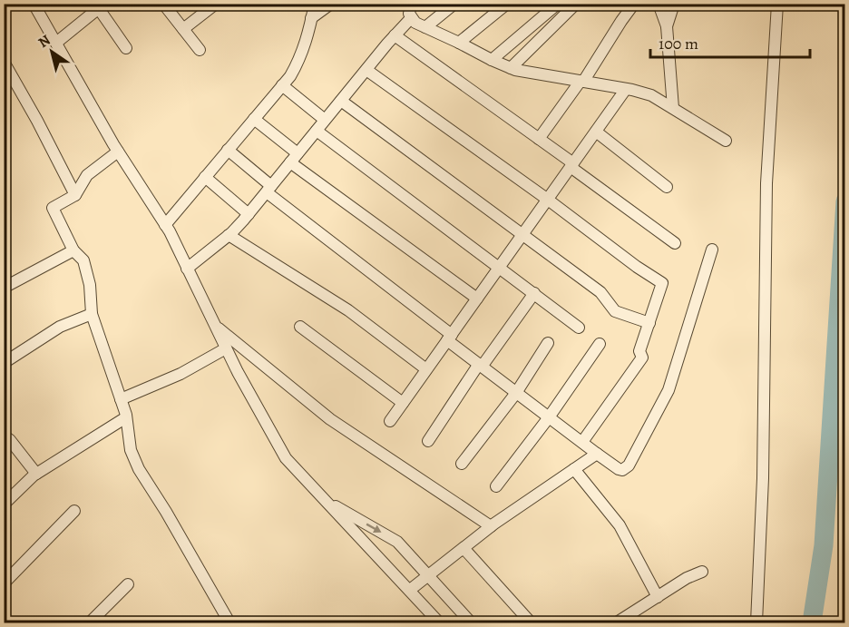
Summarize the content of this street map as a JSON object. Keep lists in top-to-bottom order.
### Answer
{
  "scale_bar": "100 m",
  "north": "top left"
}
